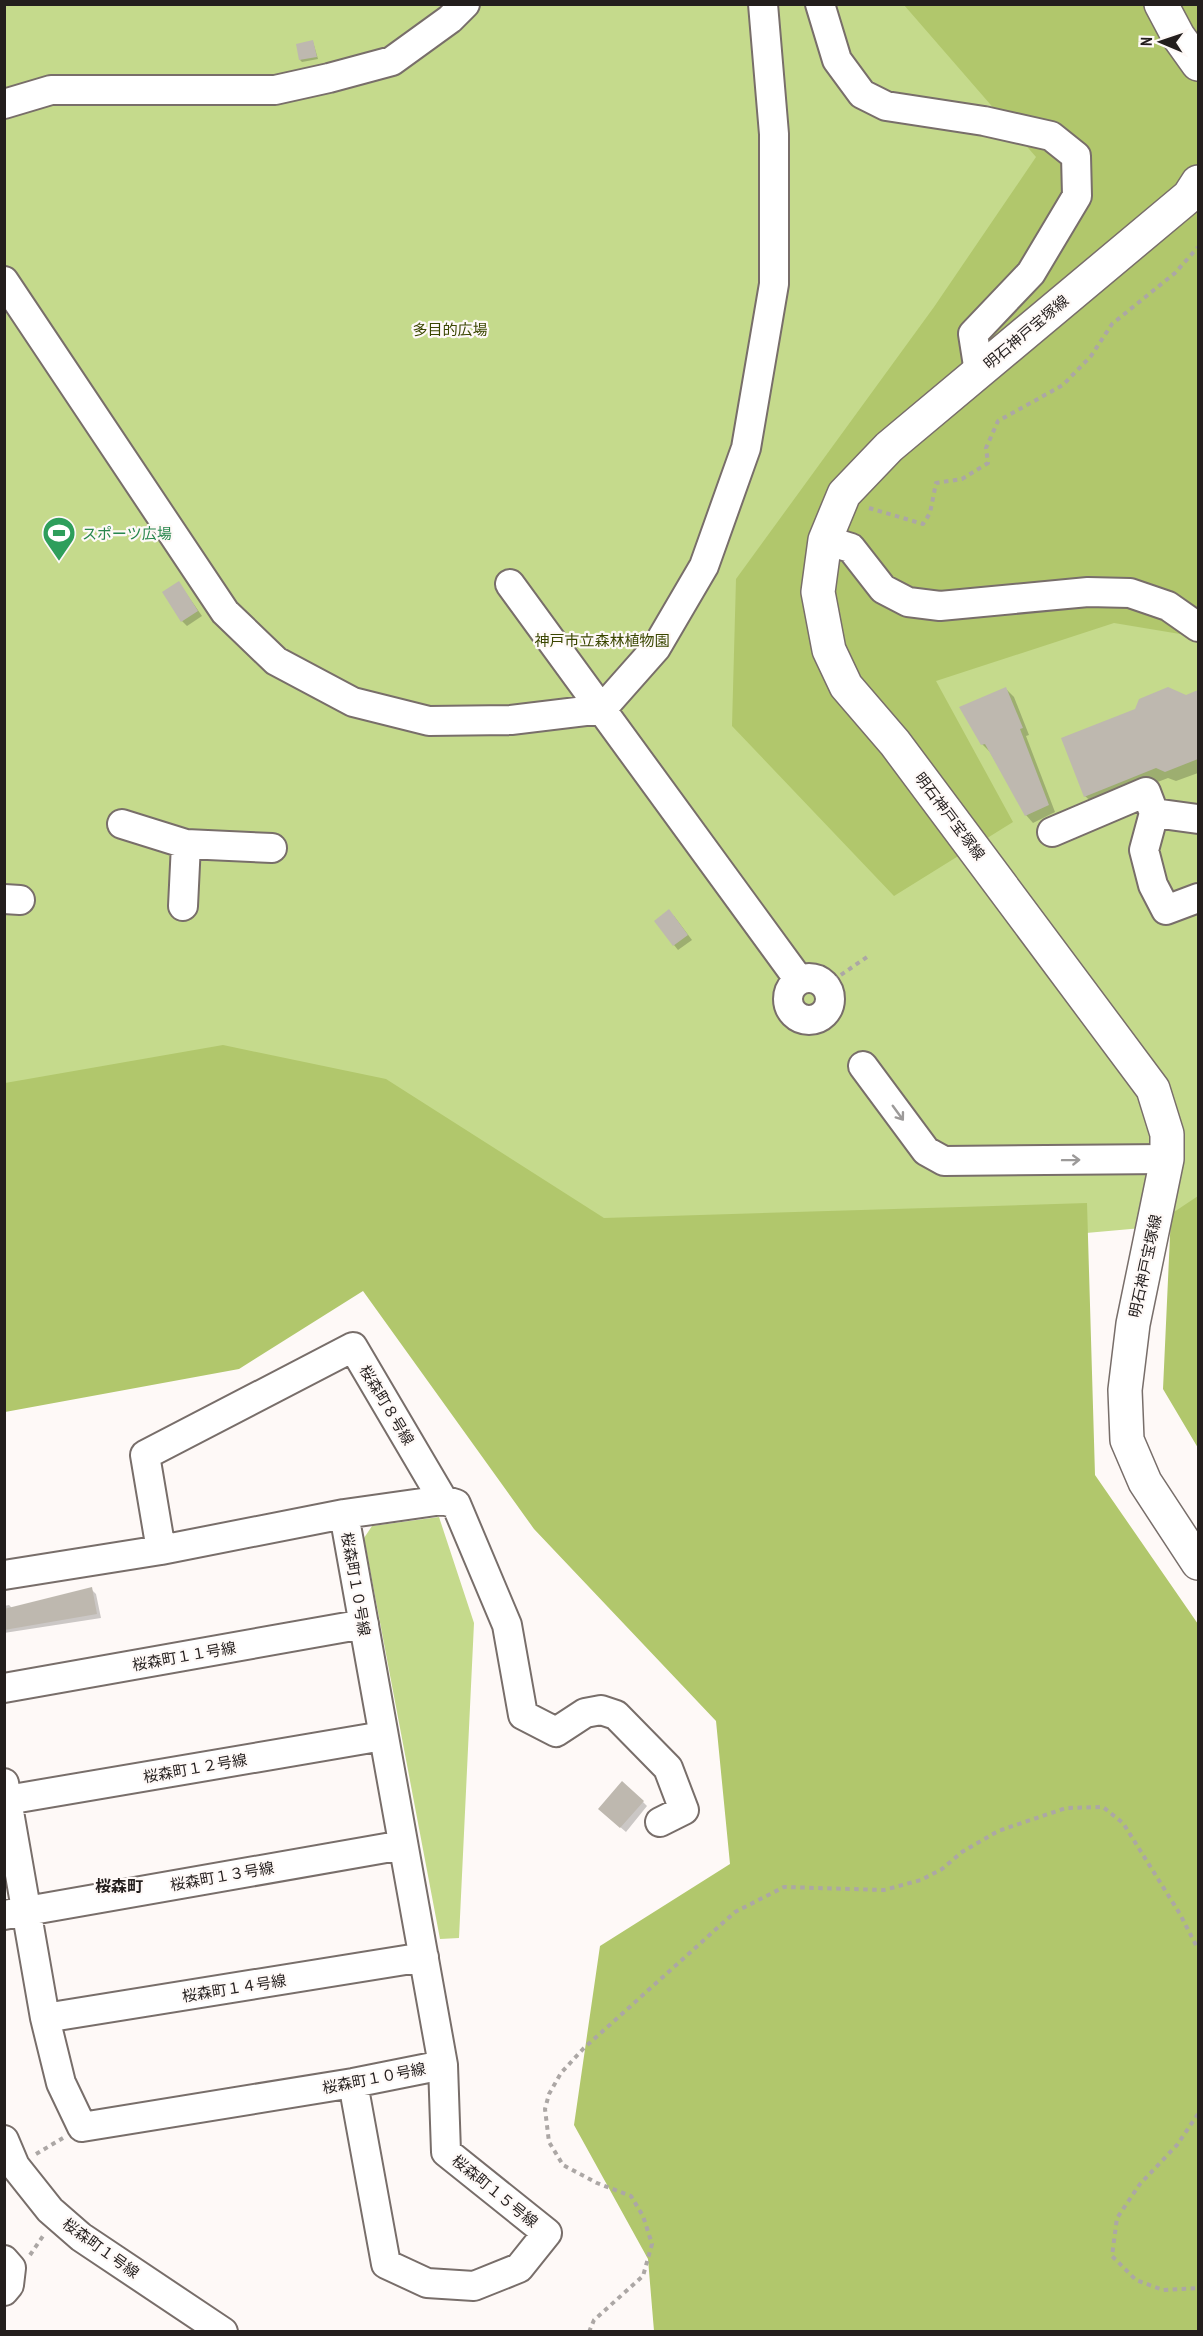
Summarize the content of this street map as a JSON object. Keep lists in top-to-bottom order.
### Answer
{
  "streets": {
    "main road": ["明石神戸宝塚線"],
    "street": [
      "桜森町８号線",
      "桜森町１０号線",
      "桜森町１１号線",
      "桜森町１２号線",
      "桜森町１３号線",
      "桜森町１４号線",
      "桜森町１５号線",
      "桜森町１号線"
    ]
  },
  "crossings": [
    ["桜森町１０号線", "桜森町１１号線"],
    ["桜森町１０号線", "桜森町１２号線"],
    ["桜森町１０号線", "桜森町１３号線"],
    ["桜森町１０号線", "桜森町１４号線"],
    ["桜森町１０号線", "桜森町１５号線"]
  ],
  "districts": ["桜森町"],
  "parks": ["多目的広場", "神戸市立森林植物園"],
  "places": {
    "sports": ["スポーツ広場"]
  },
  "north": "left"
}
